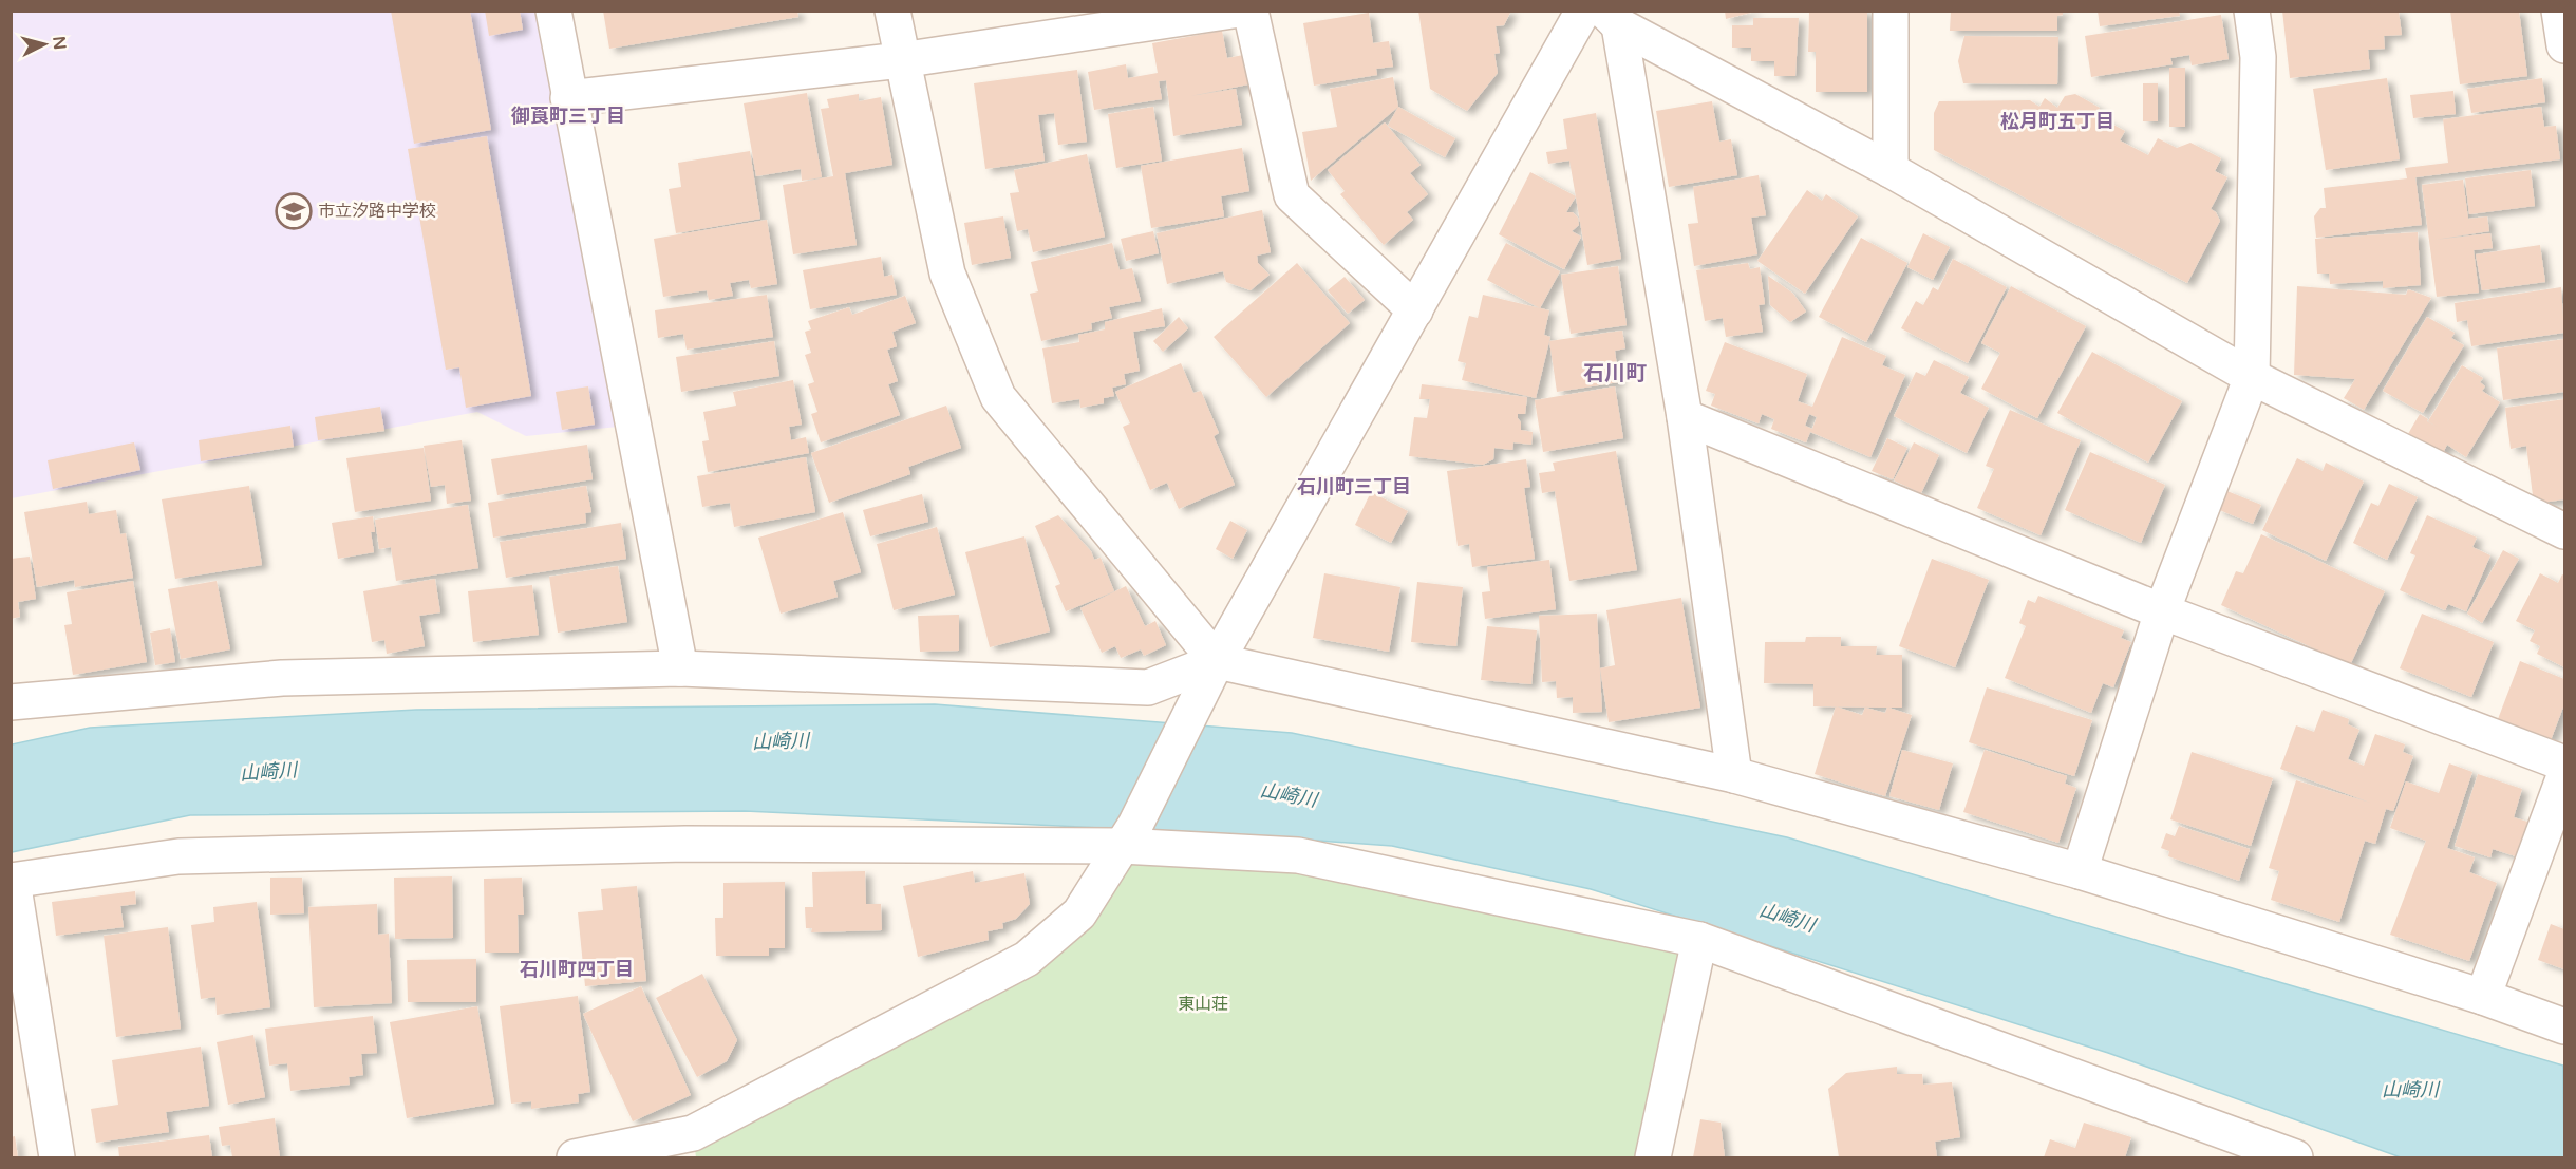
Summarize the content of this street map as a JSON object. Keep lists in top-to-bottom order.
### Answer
{
  "districts": [
    "御莨町三丁目",
    "松月町五丁目",
    "石川町",
    "石川町三丁目",
    "石川町四丁目"
  ],
  "water": ["山崎川"],
  "parks": ["東山荘"],
  "places": {
    "school or university": ["市立汐路中学校"]
  },
  "north": "right"
}
